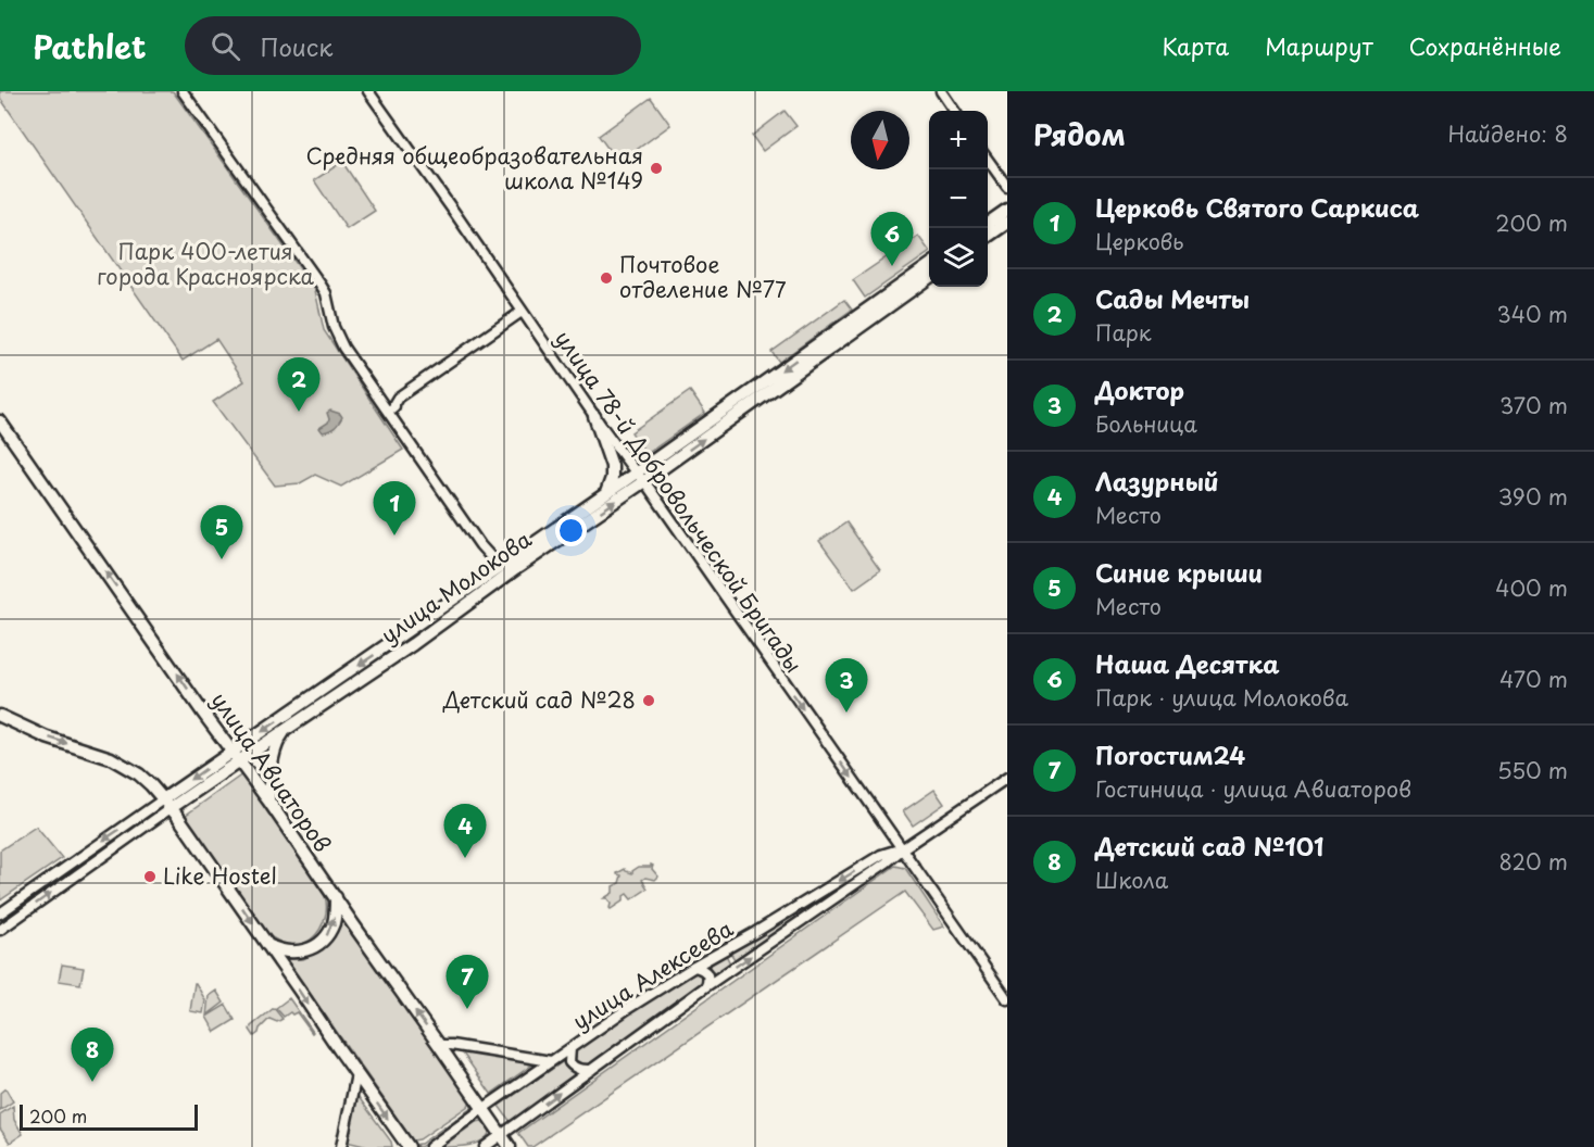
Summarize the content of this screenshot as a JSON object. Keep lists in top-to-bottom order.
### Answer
{
  "streets": {
    "main road": ["улица Молокова", "улица Авиаторов"],
    "street": ["улица 78-й Добровольческой Бригады", "улица Алексеева"]
  },
  "crossings": [
    ["улица 78-й Добровольческой Бригады", "улица Молокова"],
    ["улица 78-й Добровольческой Бригады", "улица Алексеева"],
    ["улица Молокова", "улица Авиаторов"],
    ["улица Авиаторов", "улица Алексеева"]
  ],
  "one_way": ["улица 78-й Добровольческой Бригады"],
  "parks": ["Парк 400-летия города Красноярска"],
  "places": [
    "Средняя общеобразовательная школа №149",
    "Почтовое отделение №77",
    "Детский сад №28",
    "Like Hostel"
  ],
  "scale_bar": "200 m",
  "north": "bottom",
  "page": {
    "header": "Pathlet",
    "search": "Поиск",
    "nav": ["Карта", "Маршрут", "Сохранённые"],
    "heading": ["Рядом", "Найдено: 8"],
    "map_buttons": ["+", "−"],
    "list": [
      {
        "mark": "1",
        "name": "Церковь Святого Саркиса",
        "note": "Церковь",
        "value": "200 m"
      },
      {
        "mark": "2",
        "name": "Сады Мечты",
        "note": "Парк",
        "value": "340 m"
      },
      {
        "mark": "3",
        "name": "Доктор",
        "note": "Больница",
        "value": "370 m"
      },
      {
        "mark": "4",
        "name": "Лазурный",
        "note": "Место",
        "value": "390 m"
      },
      {
        "mark": "5",
        "name": "Синие крыши",
        "note": "Место",
        "value": "400 m"
      },
      {
        "mark": "6",
        "name": "Наша Десятка",
        "note": "Парк · улица Молокова",
        "value": "470 m"
      },
      {
        "mark": "7",
        "name": "Погостим24",
        "note": "Гостиница · улица Авиаторов",
        "value": "550 m"
      },
      {
        "mark": "8",
        "name": "Детский сад №101",
        "note": "Школа",
        "value": "820 m"
      }
    ],
    "pins": [
      "6",
      "2",
      "1",
      "5",
      "3",
      "4",
      "7",
      "8"
    ],
    "scale": "200 m"
  }
}
